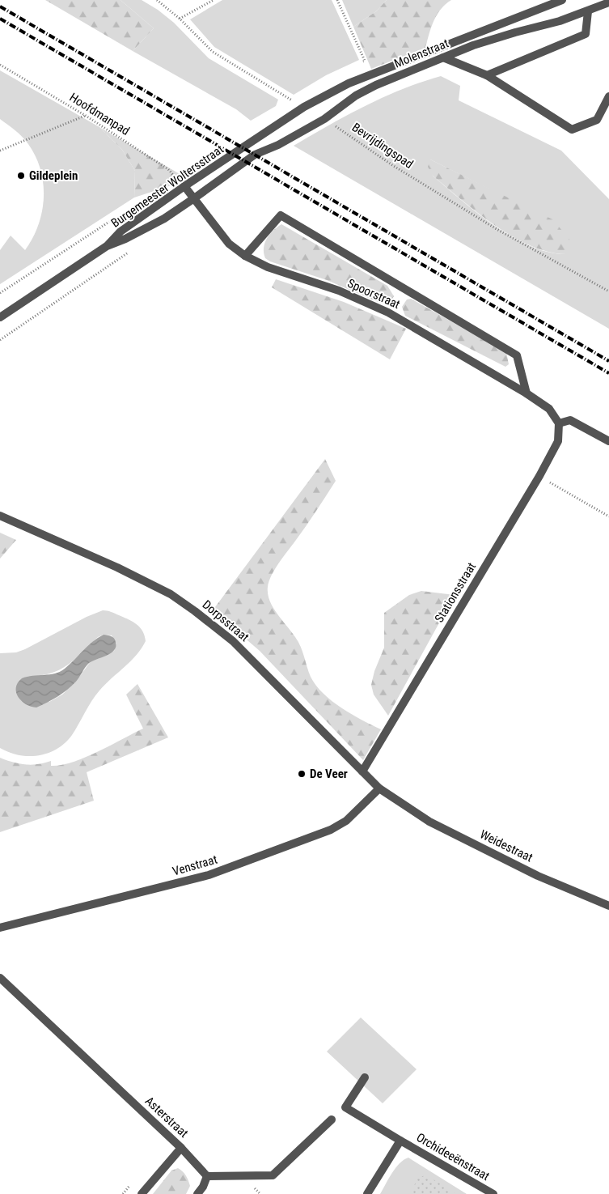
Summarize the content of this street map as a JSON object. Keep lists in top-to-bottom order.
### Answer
{
  "streets": {
    "street": [
      "Molenstraat",
      "Burgemeester Woltersstraat",
      "Spoorstraat",
      "Stationsstraat",
      "Dorpsstraat",
      "Weidestraat",
      "Venstraat",
      "Asterstraat",
      "Orchideeënstraat"
    ],
    "path": ["Hoofdmanpad", "Bevrijdingspad"]
  },
  "crossings": [
    ["Molenstraat", "Bevrijdingspad"],
    ["Molenstraat", "Burgemeester Woltersstraat"],
    ["Hoofdmanpad", "Burgemeester Woltersstraat"],
    ["Hoofdmanpad", "Spoorstraat"],
    ["Burgemeester Woltersstraat", "Spoorstraat"],
    ["Spoorstraat", "Stationsstraat"],
    ["Stationsstraat", "Dorpsstraat"],
    ["Dorpsstraat", "Weidestraat"],
    ["Dorpsstraat", "Venstraat"]
  ],
  "places": ["Gildeplein", "De Veer"]
}
